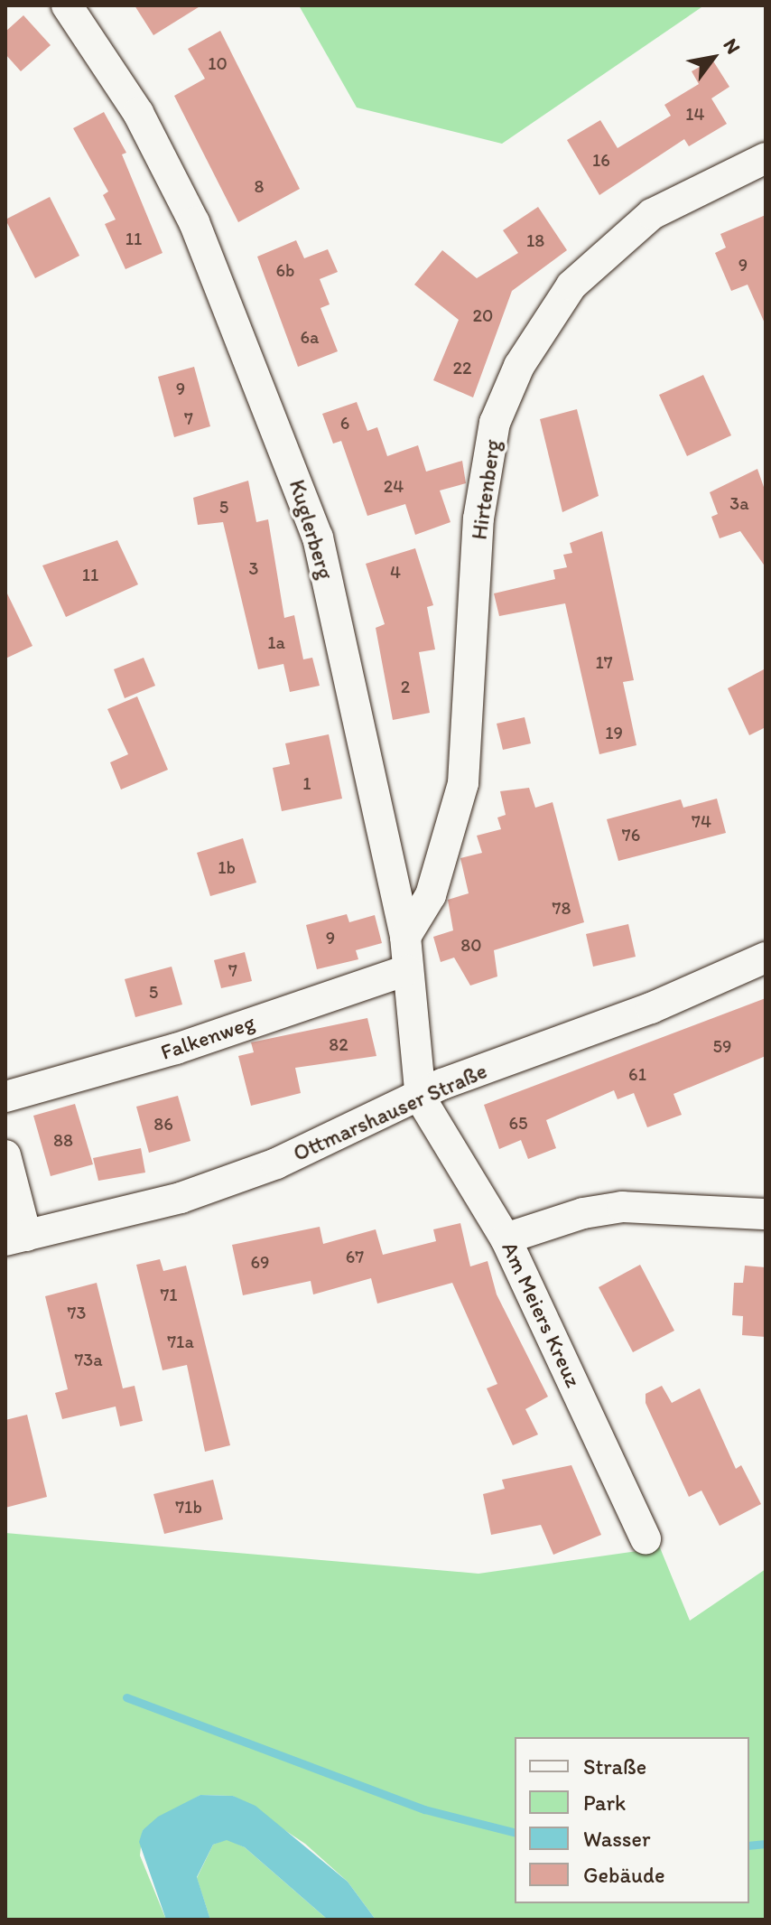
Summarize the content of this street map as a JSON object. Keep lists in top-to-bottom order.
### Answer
{
  "streets": {
    "street": [
      "Hirtenberg",
      "Kuglerberg",
      "Falkenweg",
      "Ottmarshauser Straße",
      "Am Meiers Kreuz"
    ]
  },
  "crossings": [
    ["Hirtenberg", "Kuglerberg"],
    ["Kuglerberg", "Falkenweg"],
    ["Kuglerberg", "Ottmarshauser Straße"],
    ["Kuglerberg", "Am Meiers Kreuz"],
    ["Ottmarshauser Straße", "Am Meiers Kreuz"]
  ],
  "house_numbers": [
    "10",
    "14",
    "16",
    "8",
    "11",
    "18",
    "9",
    "6b",
    "20",
    "6a",
    "22",
    "9",
    "7",
    "6",
    "24",
    "3a",
    "5",
    "3",
    "4",
    "11",
    "1a",
    "17",
    "2",
    "19",
    "1",
    "74",
    "76",
    "1b",
    "78",
    "9",
    "80",
    "7",
    "5",
    "82",
    "59",
    "61",
    "65",
    "86",
    "88",
    "67",
    "69",
    "71",
    "73",
    "71a",
    "73a",
    "71b"
  ],
  "legend": [
    "Straße",
    "Park",
    "Wasser",
    "Gebäude"
  ],
  "north": "top right"
}
